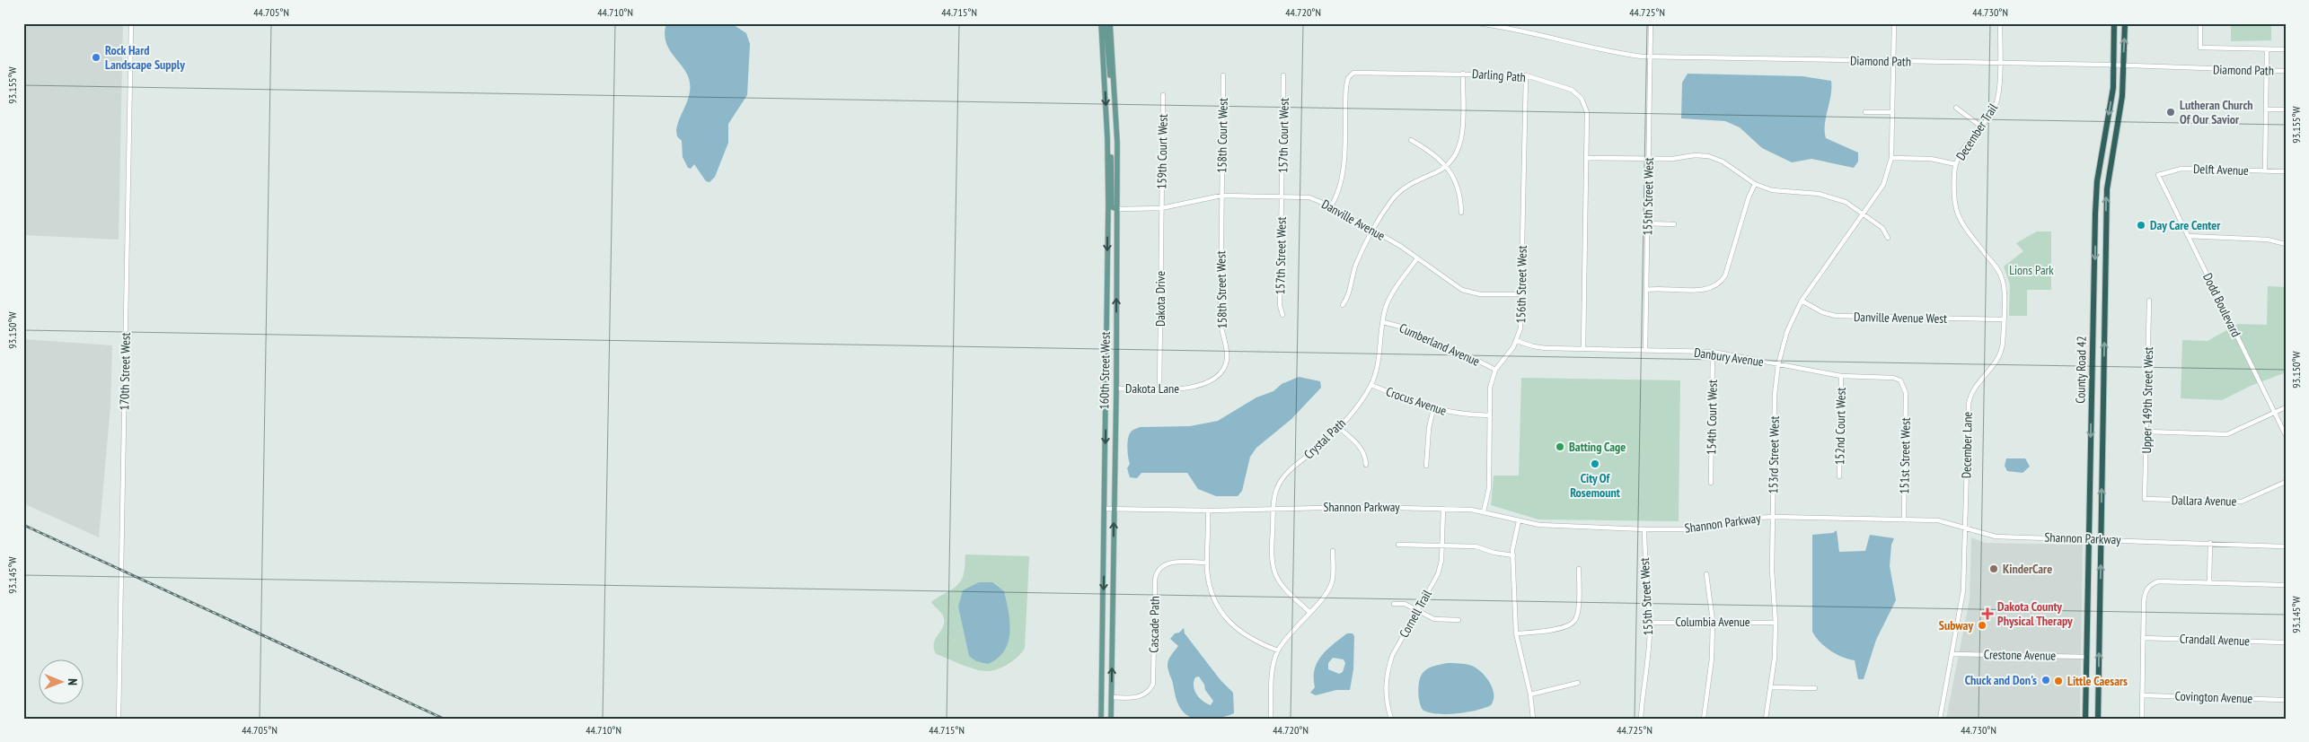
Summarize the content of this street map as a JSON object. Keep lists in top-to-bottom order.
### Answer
{
  "streets": {
    "highway": ["County Road 42"],
    "main road": ["160th Street West"],
    "street": [
      "Diamond Path",
      "Darling Path",
      "December Trail",
      "158th Court West",
      "157th Court West",
      "159th Court West",
      "Delft Avenue",
      "155th Street West",
      "Danville Avenue",
      "157th Street West",
      "156th Street West",
      "158th Street West",
      "Dakota Drive",
      "Dodd Boulevard",
      "Danville Avenue West",
      "Cumberland Avenue",
      "Danbury Avenue",
      "170th Street West",
      "Dakota Lane",
      "Upper 149th Street West",
      "Crocus Avenue",
      "154th Court West",
      "152nd Court West",
      "Crystal Path",
      "December Lane",
      "153rd Street West",
      "151st Street West",
      "Dallara Avenue",
      "Shannon Parkway",
      "Cornell Trail",
      "Columbia Avenue",
      "Cascade Path",
      "Crandall Avenue",
      "Crestone Avenue",
      "Covington Avenue"
    ]
  },
  "crossings": [
    ["Diamond Path", "December Trail"],
    ["Diamond Path", "155th Street West"],
    ["Diamond Path", "County Road 42"],
    ["Diamond Path", "153rd Street West"],
    ["Darling Path", "Danville Avenue"],
    ["Darling Path", "156th Street West"],
    ["Darling Path", "Danbury Avenue"],
    ["December Trail", "Danville Avenue West"],
    ["December Trail", "December Lane"],
    ["158th Court West", "Danville Avenue"],
    ["158th Court West", "158th Street West"],
    ["157th Court West", "Danville Avenue"],
    ["157th Court West", "157th Street West"],
    ["159th Court West", "Danville Avenue"],
    ["159th Court West", "Dakota Drive"],
    ["Delft Avenue", "Dodd Boulevard"],
    ["155th Street West", "Danbury Avenue"],
    ["155th Street West", "Shannon Parkway"],
    ["155th Street West", "Columbia Avenue"],
    ["Danville Avenue", "157th Street West"],
    ["Danville Avenue", "156th Street West"],
    ["Danville Avenue", "158th Street West"],
    ["Danville Avenue", "Dakota Drive"],
    ["Danville Avenue", "160th Street West"],
    ["Danville Avenue", "Crystal Path"],
    ["156th Street West", "Cumberland Avenue"],
    ["156th Street West", "Danbury Avenue"],
    ["156th Street West", "Crocus Avenue"],
    ["156th Street West", "Shannon Parkway"],
    ["158th Street West", "Dakota Lane"],
    ["Dakota Drive", "Dakota Lane"],
    ["Danville Avenue West", "December Lane"],
    ["Danville Avenue West", "153rd Street West"],
    ["Cumberland Avenue", "Crystal Path"],
    ["Danbury Avenue", "154th Court West"],
    ["Danbury Avenue", "152nd Court West"],
    ["Danbury Avenue", "153rd Street West"],
    ["Danbury Avenue", "151st Street West"],
    ["County Road 42", "Shannon Parkway"],
    ["County Road 42", "Crestone Avenue"],
    ["160th Street West", "Dakota Lane"],
    ["160th Street West", "Shannon Parkway"],
    ["160th Street West", "Cascade Path"],
    ["Upper 149th Street West", "Dallara Avenue"],
    ["Crocus Avenue", "Crystal Path"],
    ["Crystal Path", "Shannon Parkway"],
    ["December Lane", "Shannon Parkway"],
    ["153rd Street West", "Shannon Parkway"],
    ["153rd Street West", "Columbia Avenue"],
    ["151st Street West", "Shannon Parkway"],
    ["Shannon Parkway", "Cornell Trail"]
  ],
  "parks": ["Lions Park"],
  "places": {
    "other": [
      "Rock Hard Landscape Supply",
      "Lutheran Church Of Our Savior",
      "Day Care Center",
      "Batting Cage",
      "City Of Rosemount",
      "KinderCare",
      "Subway",
      "Chuck and Don's",
      "Little Caesars"
    ],
    "health": ["Dakota County Physical Therapy"]
  },
  "north": "right",
  "coordinates": [
    "44.705°N",
    "44.710°N",
    "44.715°N",
    "44.720°N",
    "44.725°N",
    "44.730°N",
    "93.155°W",
    "93.150°W",
    "93.145°W"
  ]
}
